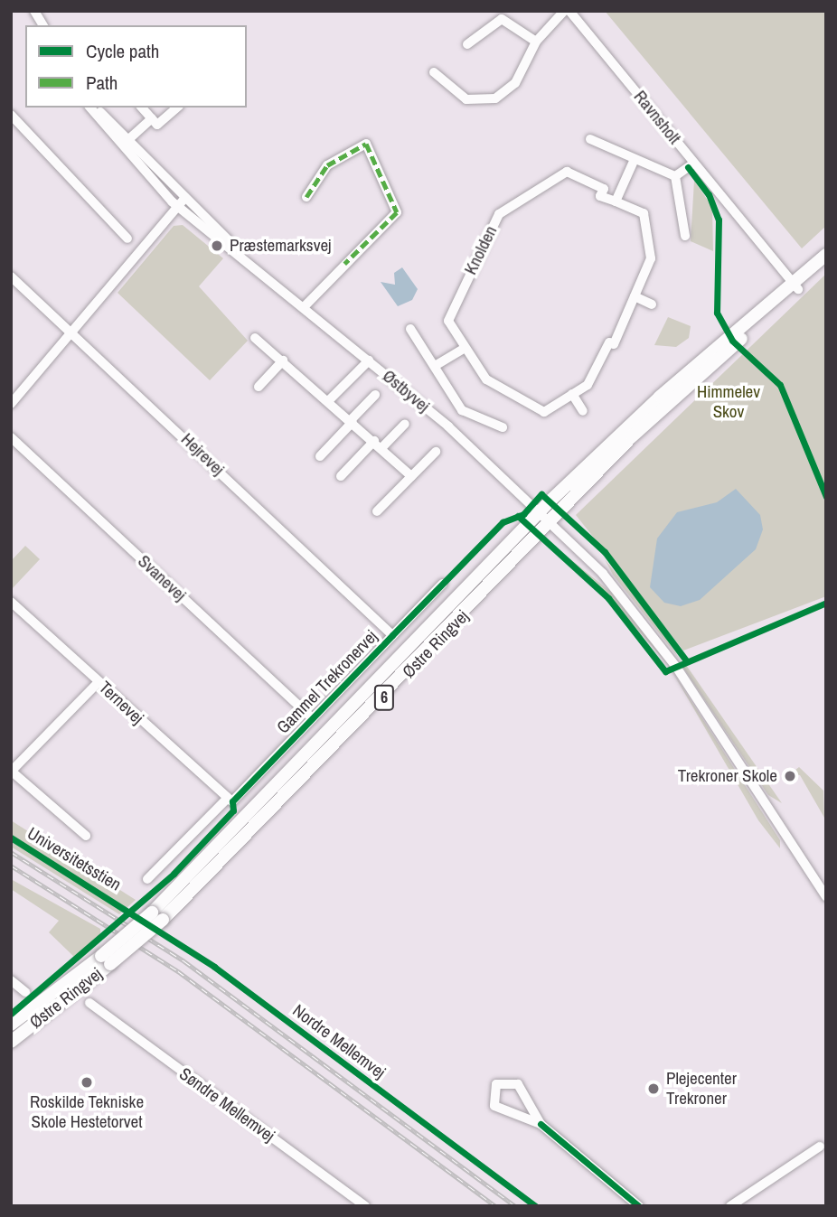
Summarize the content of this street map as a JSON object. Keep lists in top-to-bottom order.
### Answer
{
  "streets": {
    "main road": ["Østre Ringvej", "6"],
    "street": [
      "Ravnsholt",
      "Knolden",
      "Østbyvej",
      "Hejrevej",
      "Svanevej",
      "Gammel Trekronervej",
      "Ternevej",
      "Søndre Mellemvej"
    ],
    "cycle path": ["Universitetsstien"]
  },
  "crossings": [
    ["Ravnsholt", "Østre Ringvej"],
    ["Østbyvej", "Østre Ringvej"],
    ["Hejrevej", "Gammel Trekronervej"],
    ["Svanevej", "Gammel Trekronervej"],
    ["Gammel Trekronervej", "Ternevej"]
  ],
  "parks": ["Himmelev Skov"],
  "places": [
    "Præstemarksvej",
    "Trekroner Skole",
    "Roskilde Tekniske Skole Hestetorvet",
    "Plejecenter Trekroner"
  ],
  "legend": ["Cycle path", "Path"]
}
